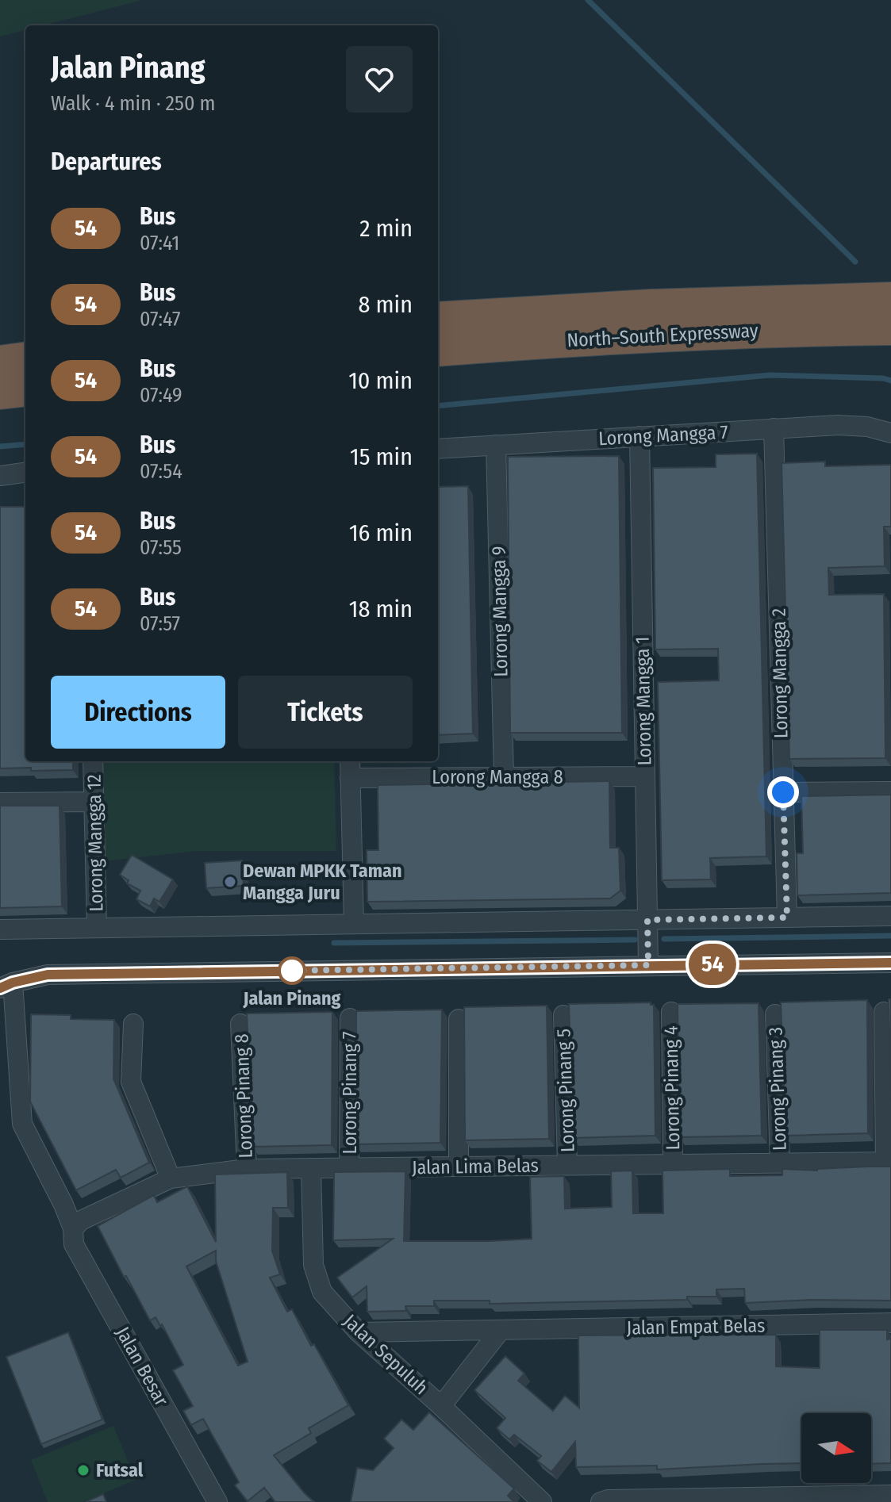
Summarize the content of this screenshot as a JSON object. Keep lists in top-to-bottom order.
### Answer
{
  "streets": {
    "highway": ["North–South Expressway"],
    "street": [
      "Lorong Mangga 7",
      "Lorong Mangga 9",
      "Lorong Mangga 2",
      "Lorong Mangga 1",
      "Lorong Mangga 8",
      "Lorong Mangga 12",
      "Lorong Pinang 4",
      "Lorong Pinang 3",
      "Lorong Pinang 5",
      "Lorong Pinang 7",
      "Lorong Pinang 8",
      "Jalan Lima Belas",
      "Jalan Empat Belas",
      "Jalan Sepuluh",
      "Jalan Besar"
    ]
  },
  "crossings": [
    ["Lorong Mangga 7", "Lorong Mangga 9"],
    ["Lorong Mangga 7", "Lorong Mangga 2"],
    ["Lorong Mangga 7", "Lorong Mangga 1"],
    ["Lorong Mangga 9", "Lorong Mangga 8"],
    ["Lorong Mangga 1", "Lorong Mangga 8"],
    ["Lorong Pinang 4", "Jalan Lima Belas"],
    ["Lorong Pinang 3", "Jalan Lima Belas"],
    ["Lorong Pinang 5", "Jalan Lima Belas"],
    ["Lorong Pinang 7", "Jalan Lima Belas"],
    ["Lorong Pinang 8", "Jalan Lima Belas"],
    ["Jalan Lima Belas", "Jalan Sepuluh"],
    ["Jalan Lima Belas", "Jalan Besar"],
    ["Jalan Empat Belas", "Jalan Sepuluh"]
  ],
  "places": ["Dewan MPKK Taman Mangga Juru", "Jalan Pinang", "Futsal"],
  "lines": ["bus line 54"],
  "north": "right",
  "page": {
    "on_map": "54",
    "heading": [
      ["Jalan Pinang", "Walk · 4 min · 250 m"],
      "Departures"
    ],
    "list": [
      {
        "mark": "54",
        "name": "Bus",
        "note": "07:41",
        "value": "2 min"
      },
      {
        "mark": "54",
        "name": "Bus",
        "note": "07:47",
        "value": "8 min"
      },
      {
        "mark": "54",
        "name": "Bus",
        "note": "07:49",
        "value": "10 min"
      },
      {
        "mark": "54",
        "name": "Bus",
        "note": "07:54",
        "value": "15 min"
      },
      {
        "mark": "54",
        "name": "Bus",
        "note": "07:55",
        "value": "16 min"
      },
      {
        "mark": "54",
        "name": "Bus",
        "note": "07:57",
        "value": "18 min"
      }
    ],
    "buttons": ["Directions", "Tickets"]
  }
}
